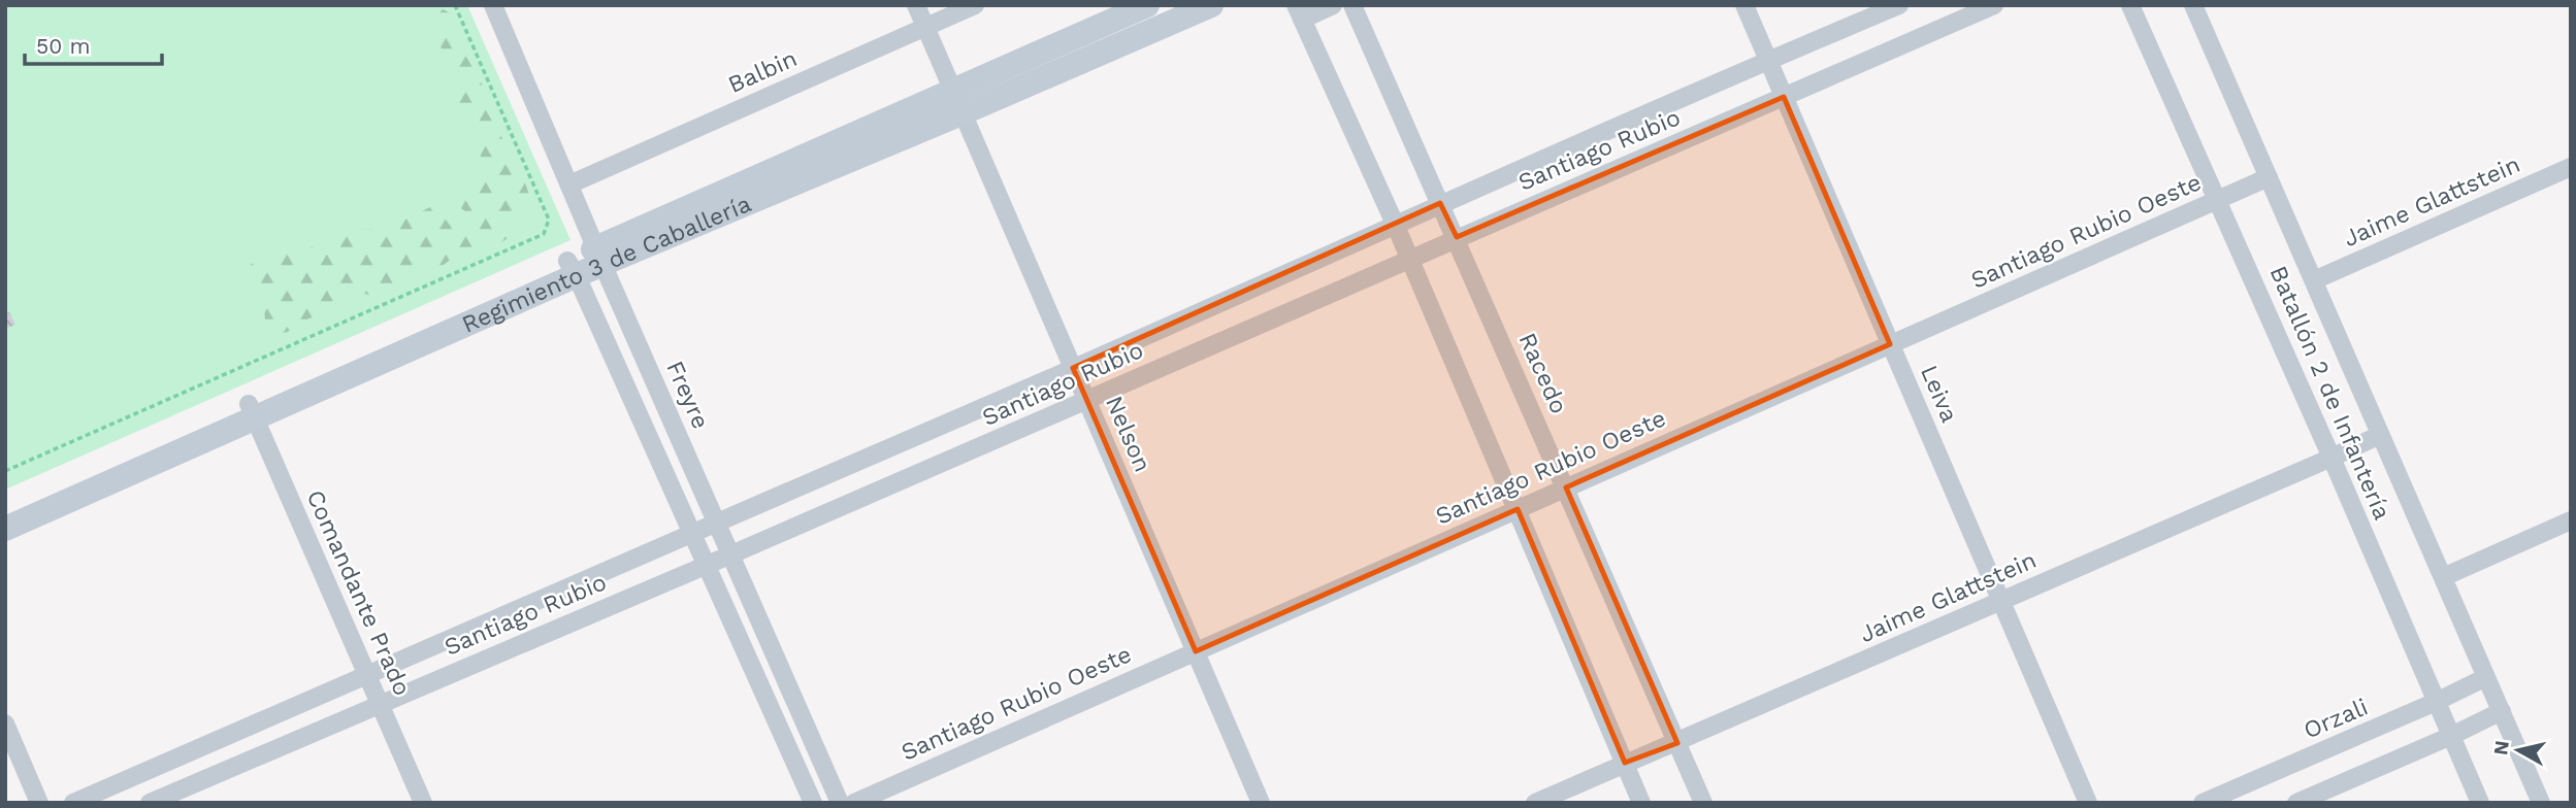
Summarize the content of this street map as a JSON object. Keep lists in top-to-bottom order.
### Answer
{
  "streets": {
    "street": [
      "Balbin",
      "Santiago Rubio",
      "Jaime Glattstein",
      "Santiago Rubio Oeste",
      "Regimiento 3 de Caballería",
      "Racedo",
      "Batallón 2 de Infantería",
      "Leiva",
      "Freyre",
      "Nelson",
      "Comandante Prado",
      "Orzali"
    ]
  },
  "crossings": [
    ["Balbin", "Freyre"],
    ["Balbin", "Nelson"],
    ["Santiago Rubio", "Racedo"],
    ["Santiago Rubio", "Leiva"],
    ["Santiago Rubio", "Freyre"],
    ["Santiago Rubio", "Nelson"],
    ["Santiago Rubio", "Comandante Prado"],
    ["Jaime Glattstein", "Racedo"],
    ["Jaime Glattstein", "Batallón 2 de Infantería"],
    ["Jaime Glattstein", "Leiva"],
    ["Santiago Rubio Oeste", "Racedo"],
    ["Santiago Rubio Oeste", "Batallón 2 de Infantería"],
    ["Santiago Rubio Oeste", "Leiva"],
    ["Santiago Rubio Oeste", "Nelson"],
    ["Regimiento 3 de Caballería", "Freyre"],
    ["Regimiento 3 de Caballería", "Nelson"],
    ["Regimiento 3 de Caballería", "Comandante Prado"],
    ["Batallón 2 de Infantería", "Orzali"]
  ],
  "scale_bar": "50 m",
  "north": "left"
}
